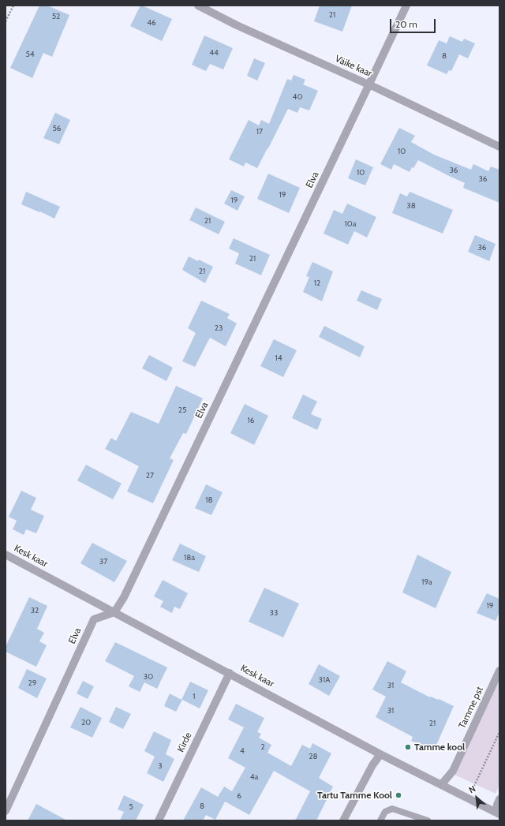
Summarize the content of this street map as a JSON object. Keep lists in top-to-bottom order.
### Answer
{
  "streets": {
    "street": [
      "Väike kaar",
      "Elva",
      "Kesk kaar",
      "Tamme pst",
      "Kirde"
    ]
  },
  "crossings": [
    ["Väike kaar", "Elva"],
    ["Elva", "Kesk kaar"],
    ["Kesk kaar", "Tamme pst"],
    ["Kesk kaar", "Kirde"]
  ],
  "places": ["Tamme kool", "Tartu Tamme Kool"],
  "house_numbers": [
    "21",
    "52",
    "46",
    "44",
    "54",
    "8",
    "40",
    "56",
    "17",
    "10",
    "36",
    "10",
    "36",
    "19",
    "19",
    "38",
    "21",
    "10a",
    "36",
    "21",
    "21",
    "12",
    "23",
    "14",
    "25",
    "16",
    "27",
    "18",
    "18a",
    "37",
    "19a",
    "19",
    "32",
    "33",
    "30",
    "31A",
    "29",
    "31",
    "1",
    "31",
    "20",
    "21",
    "2",
    "4",
    "28",
    "3",
    "4a",
    "6",
    "8",
    "5"
  ],
  "scale_bar": "20 m",
  "north": "top left"
}
